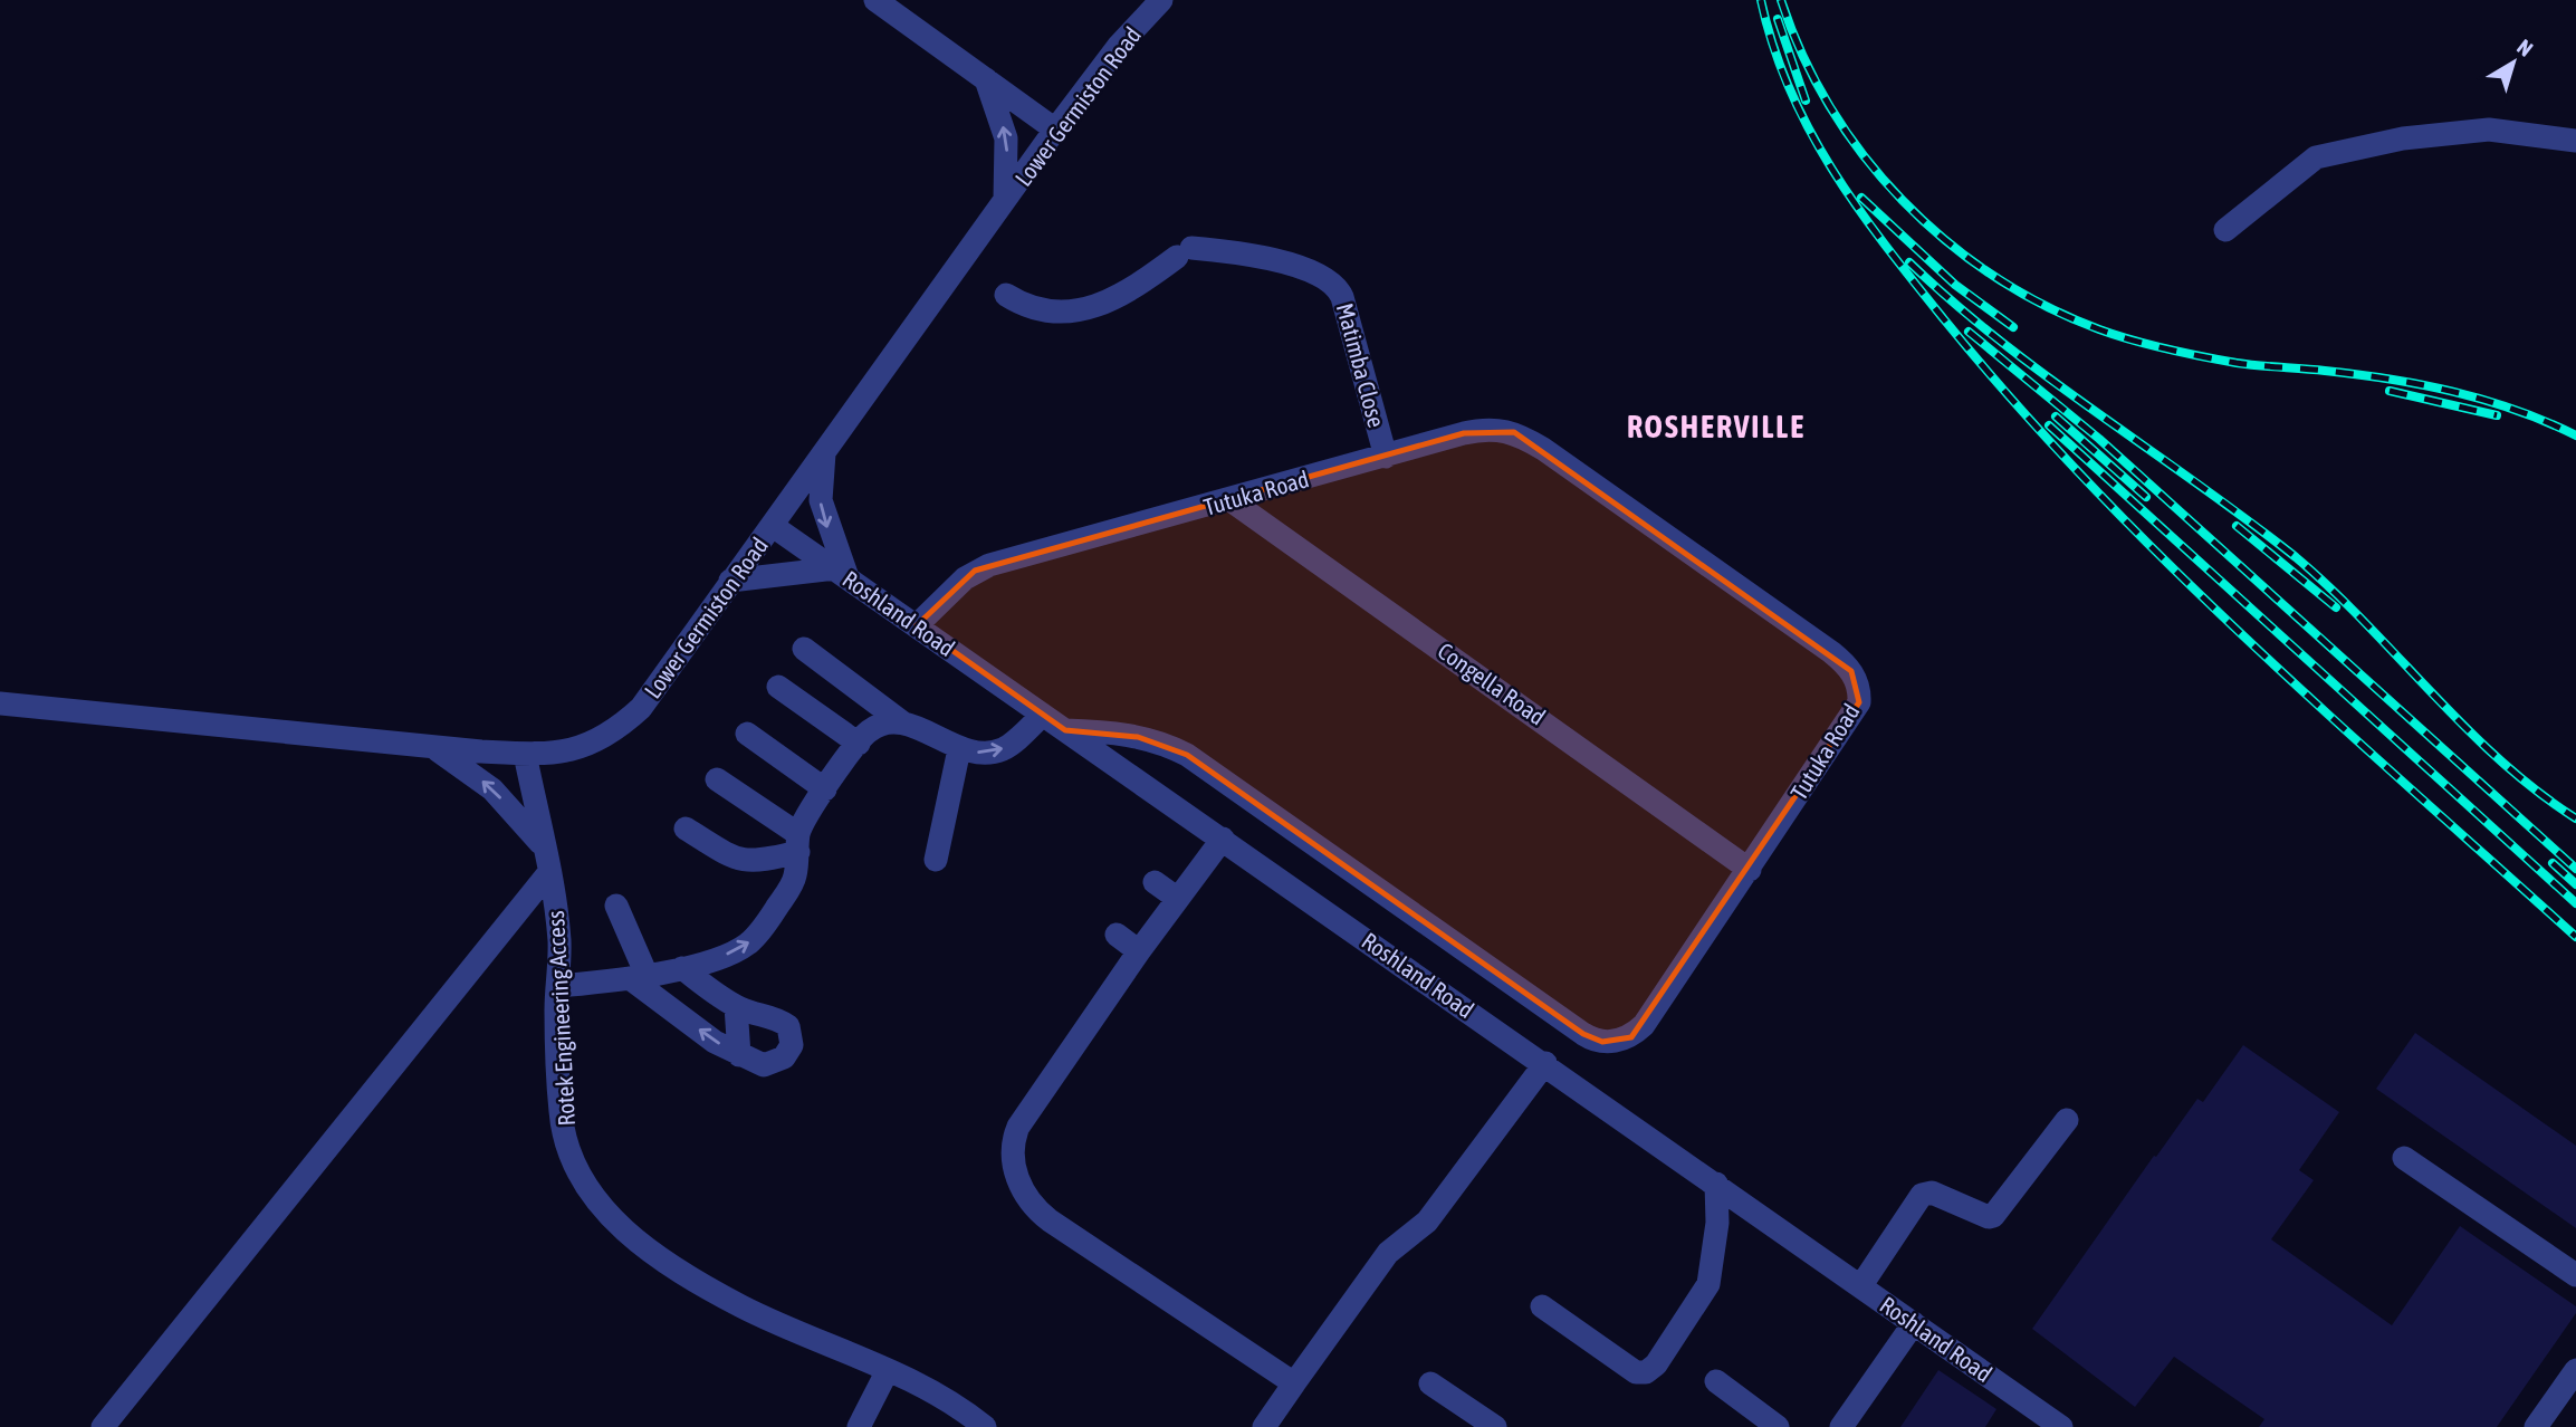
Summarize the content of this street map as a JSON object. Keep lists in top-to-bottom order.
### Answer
{
  "streets": {
    "street": [
      "Lower Germiston Road",
      "Matimba Close",
      "Tutuka Road",
      "Roshland Road",
      "Congella Road",
      "Rotek Engineering Access"
    ]
  },
  "crossings": [
    ["Lower Germiston Road", "Roshland Road"],
    ["Lower Germiston Road", "Rotek Engineering Access"],
    ["Matimba Close", "Tutuka Road"],
    ["Tutuka Road", "Roshland Road"],
    ["Tutuka Road", "Congella Road"]
  ],
  "districts": ["ROSHERVILLE"],
  "north": "top right"
}
